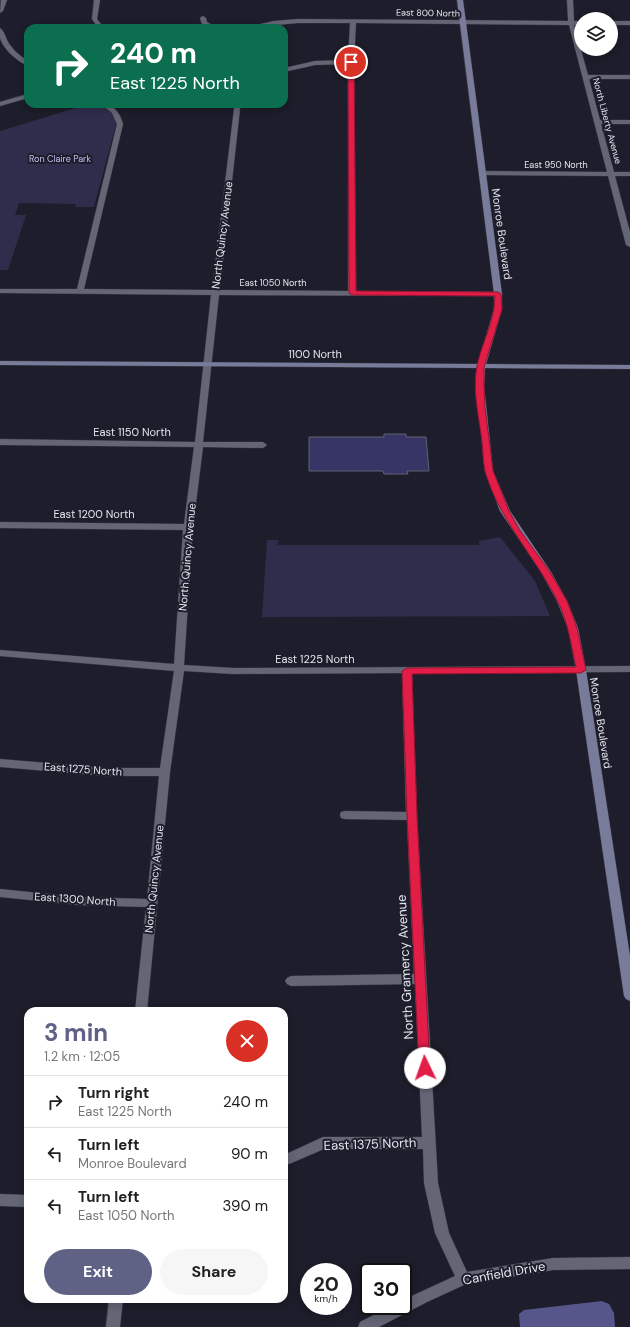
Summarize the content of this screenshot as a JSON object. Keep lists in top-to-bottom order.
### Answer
{
  "streets": {
    "street": [
      "East 800 North",
      "North Liberty Avenue",
      "East 950 North",
      "Monroe Boulevard",
      "North Quincy Avenue",
      "East 1050 North",
      "1100 North",
      "East 1150 North",
      "East 1200 North",
      "East 1225 North",
      "East 1275 North",
      "East 1300 North",
      "North Gramercy Avenue",
      "East 1375 North",
      "Canfield Drive"
    ]
  },
  "crossings": [
    ["East 800 North", "North Liberty Avenue"],
    ["East 800 North", "Monroe Boulevard"],
    ["North Liberty Avenue", "East 950 North"],
    ["East 950 North", "Monroe Boulevard"],
    ["Monroe Boulevard", "East 1050 North"],
    ["Monroe Boulevard", "1100 North"],
    ["Monroe Boulevard", "East 1225 North"],
    ["North Quincy Avenue", "East 1050 North"],
    ["North Quincy Avenue", "1100 North"],
    ["North Quincy Avenue", "East 1150 North"],
    ["North Quincy Avenue", "East 1200 North"],
    ["North Quincy Avenue", "East 1225 North"],
    ["North Quincy Avenue", "East 1275 North"],
    ["North Quincy Avenue", "East 1300 North"],
    ["East 1225 North", "North Gramercy Avenue"],
    ["North Gramercy Avenue", "East 1375 North"],
    ["North Gramercy Avenue", "Canfield Drive"]
  ],
  "parks": ["Ron Claire Park"],
  "page": {
    "turn": ["240 m", "East 1225 North"],
    "heading": ["3 min", "1.2 km · 12:05"],
    "list": [
      {
        "name": "Turn right",
        "note": "East 1225 North",
        "value": "240 m"
      },
      {
        "name": "Turn left",
        "note": "Monroe Boulevard",
        "value": "90 m"
      },
      {
        "name": "Turn left",
        "note": "East 1050 North",
        "value": "390 m"
      }
    ],
    "buttons": ["Exit", "Share"],
    "speed": "20 km/h",
    "limit": "30"
  }
}
